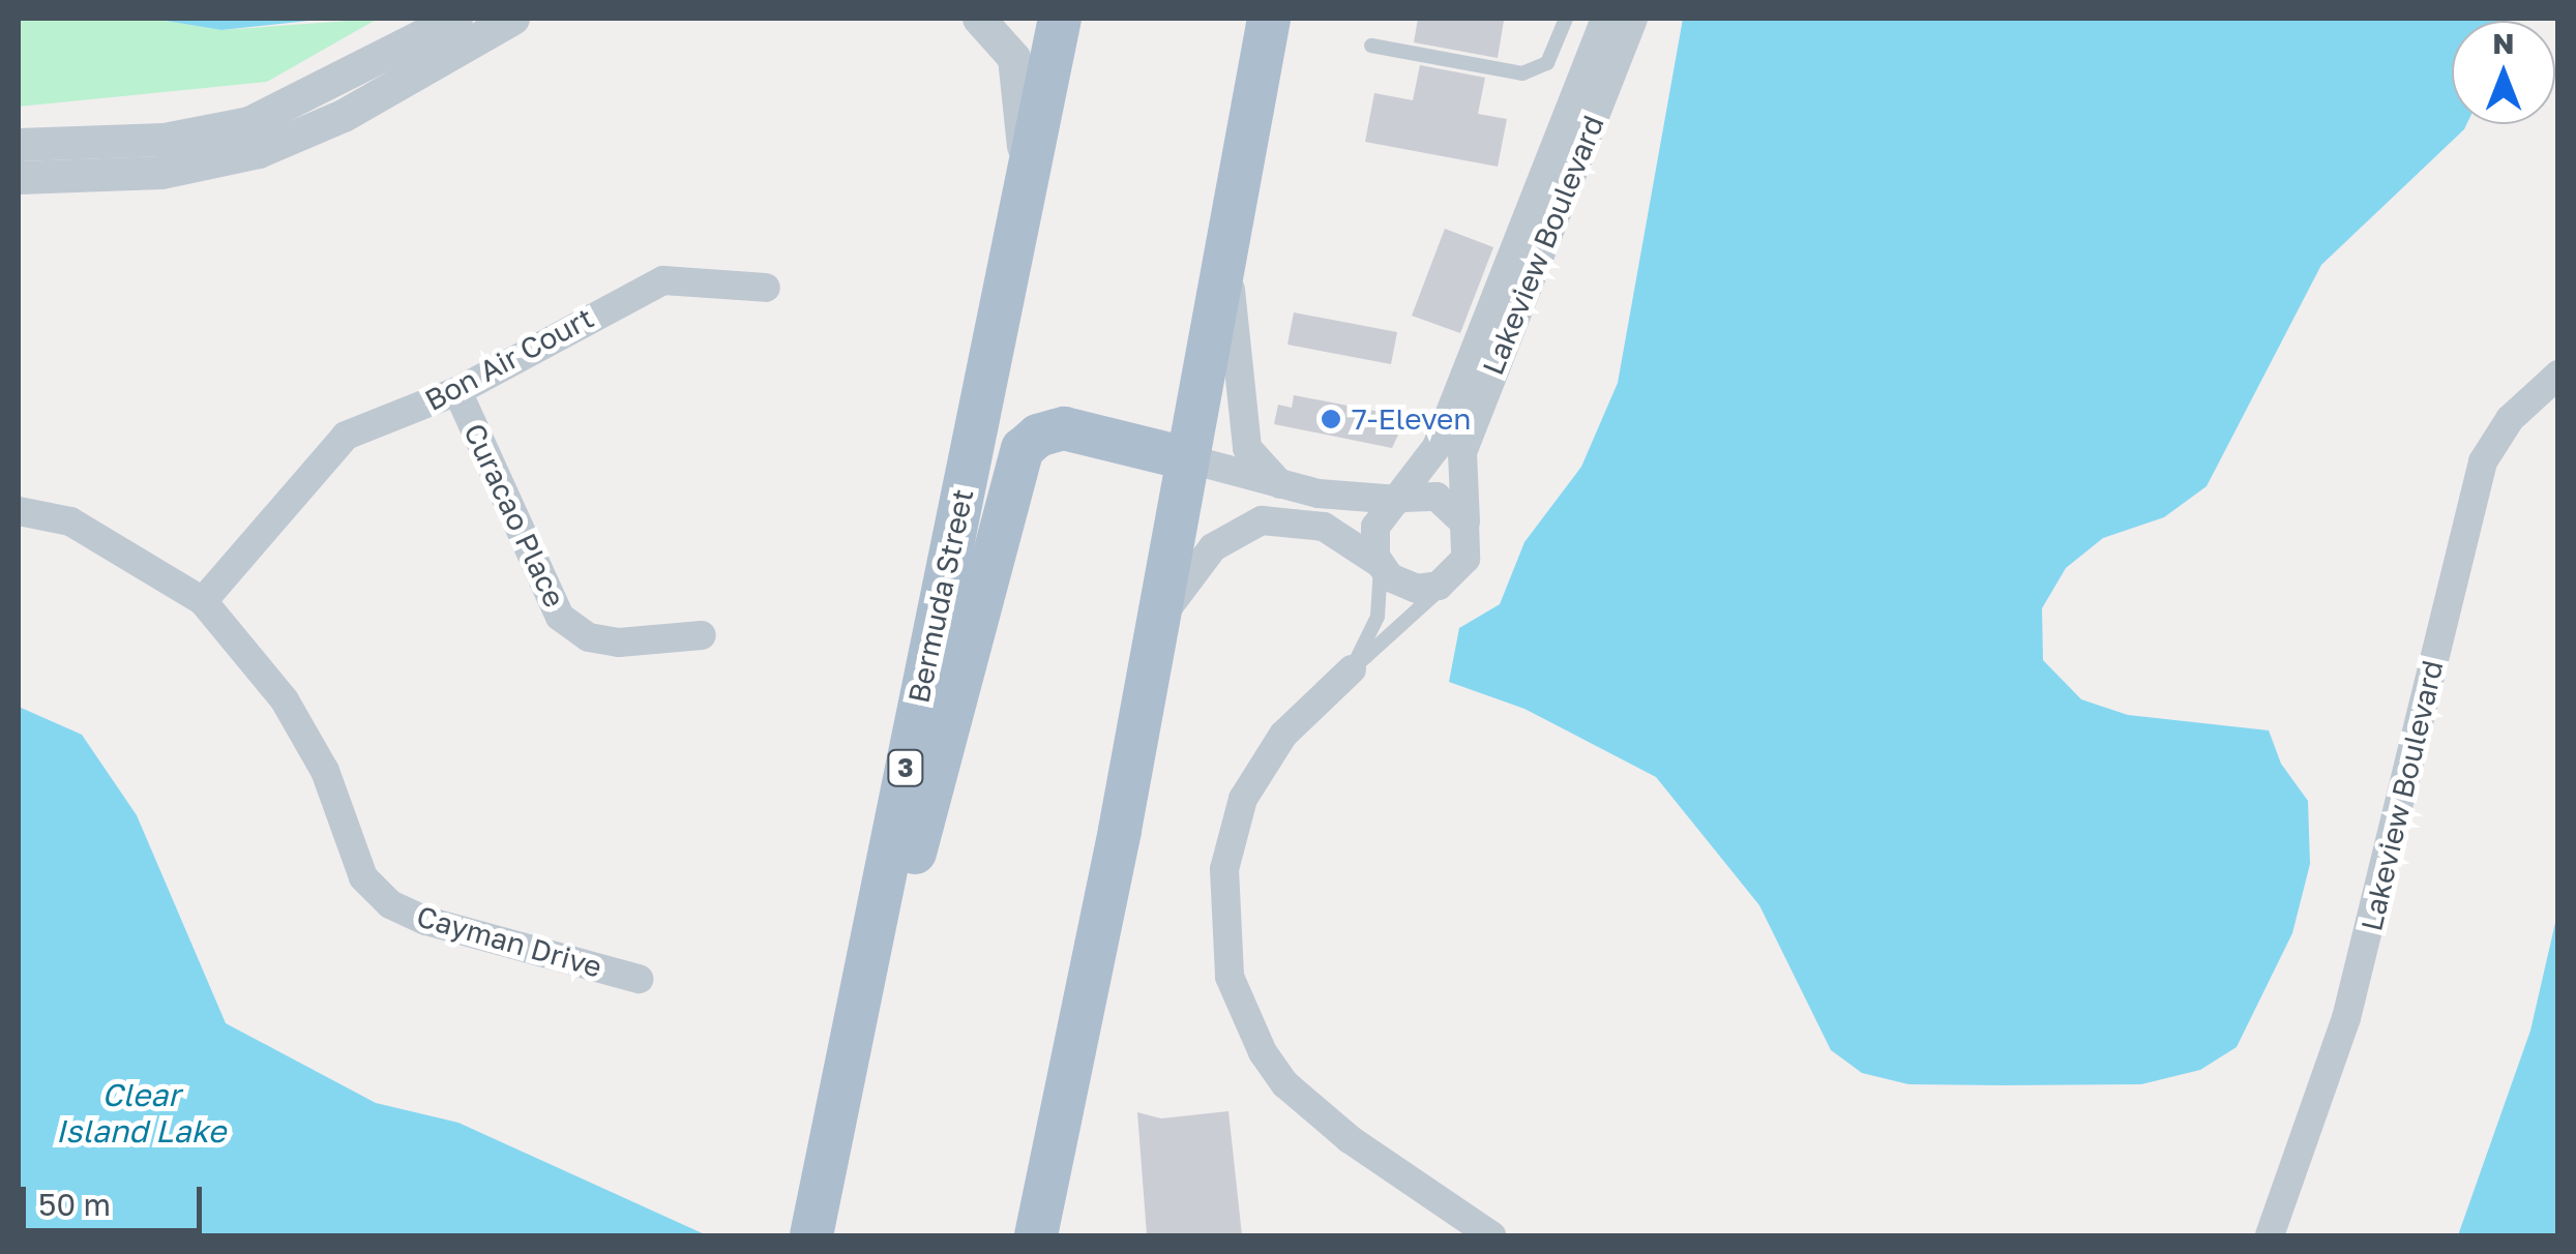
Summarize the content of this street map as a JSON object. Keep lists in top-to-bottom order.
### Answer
{
  "streets": {
    "main road": ["Bermuda Street", "3"],
    "street": [
      "Lakeview Boulevard",
      "Bon Air Court",
      "Curacao Place",
      "Cayman Drive"
    ]
  },
  "crossings": [
    ["Bon Air Court", "Curacao Place"],
    ["Bon Air Court", "Cayman Drive"]
  ],
  "water": ["Clear Island Lake"],
  "places": ["7-Eleven"],
  "scale_bar": "50 m",
  "north": "top"
}
